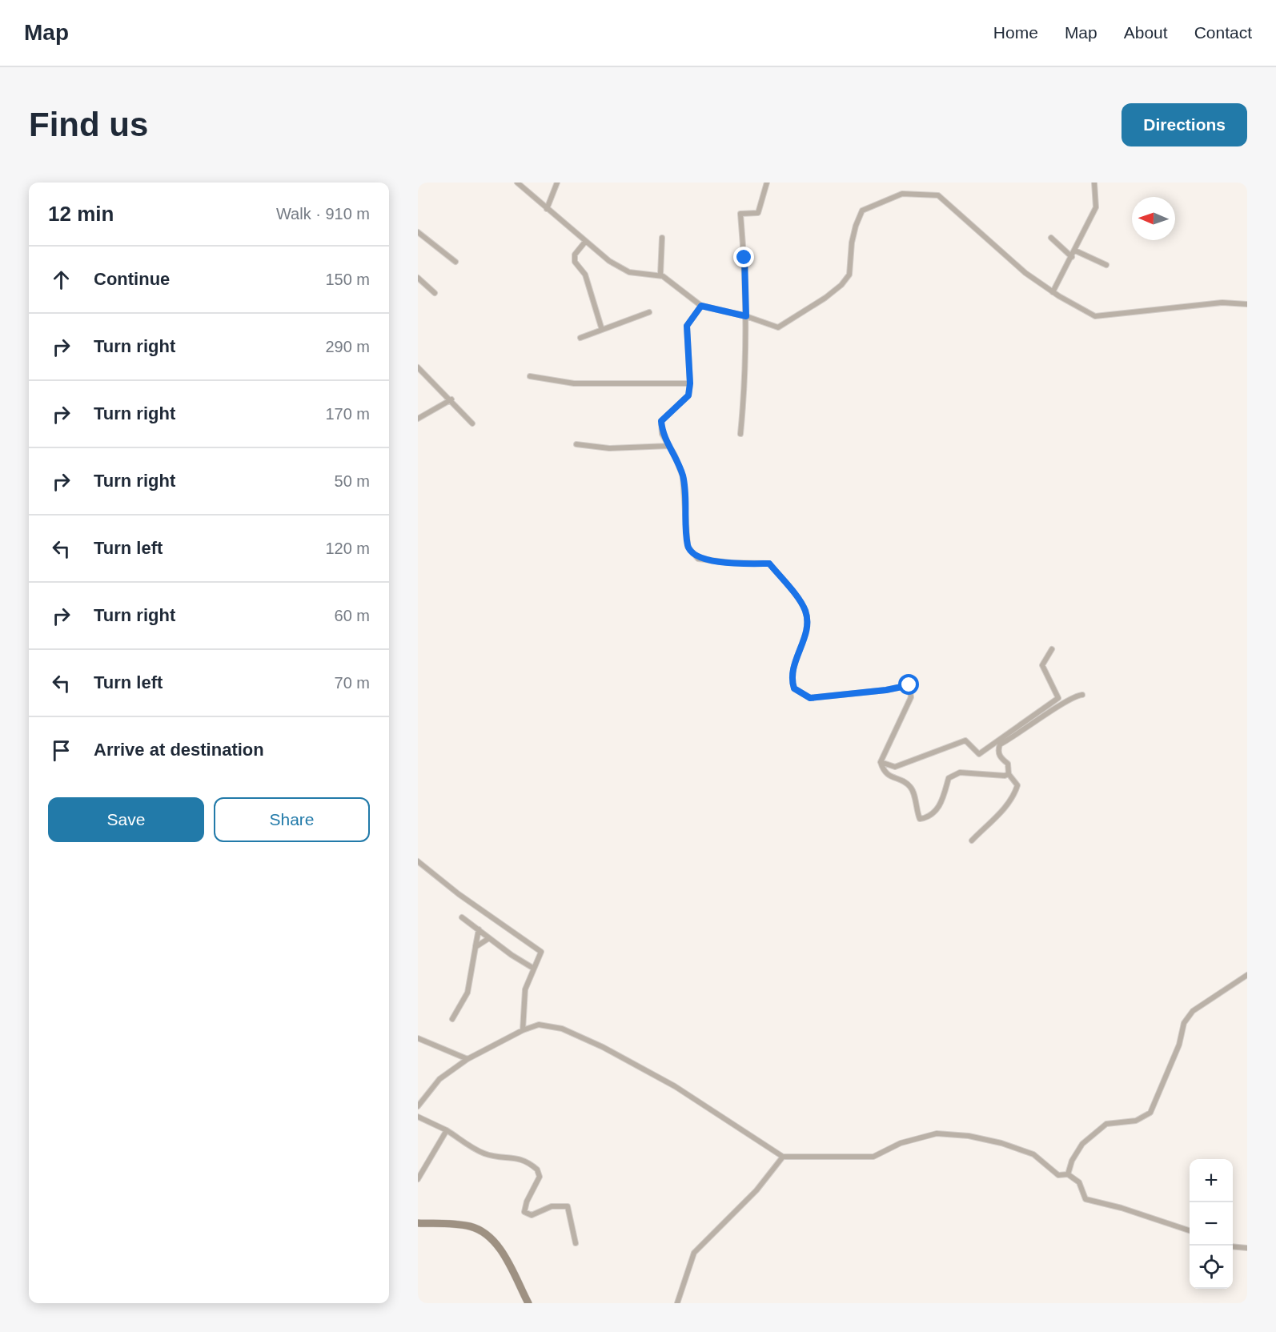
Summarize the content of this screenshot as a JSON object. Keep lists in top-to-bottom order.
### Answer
{
  "north": "left",
  "page": {
    "header": "Map",
    "nav": [
      "Home",
      "Map",
      "About",
      "Contact"
    ],
    "buttons": [
      "Directions",
      ["Save", "Share"]
    ],
    "title": "Find us",
    "heading": ["12 min", "Walk · 910 m"],
    "list": [
      ["Continue", "150 m"],
      ["Turn right", "290 m"],
      ["Turn right", "170 m"],
      ["Turn right", "50 m"],
      ["Turn left", "120 m"],
      ["Turn right", "60 m"],
      ["Turn left", "70 m"],
      "Arrive at destination"
    ],
    "map_buttons": ["+", "−"]
  }
}
